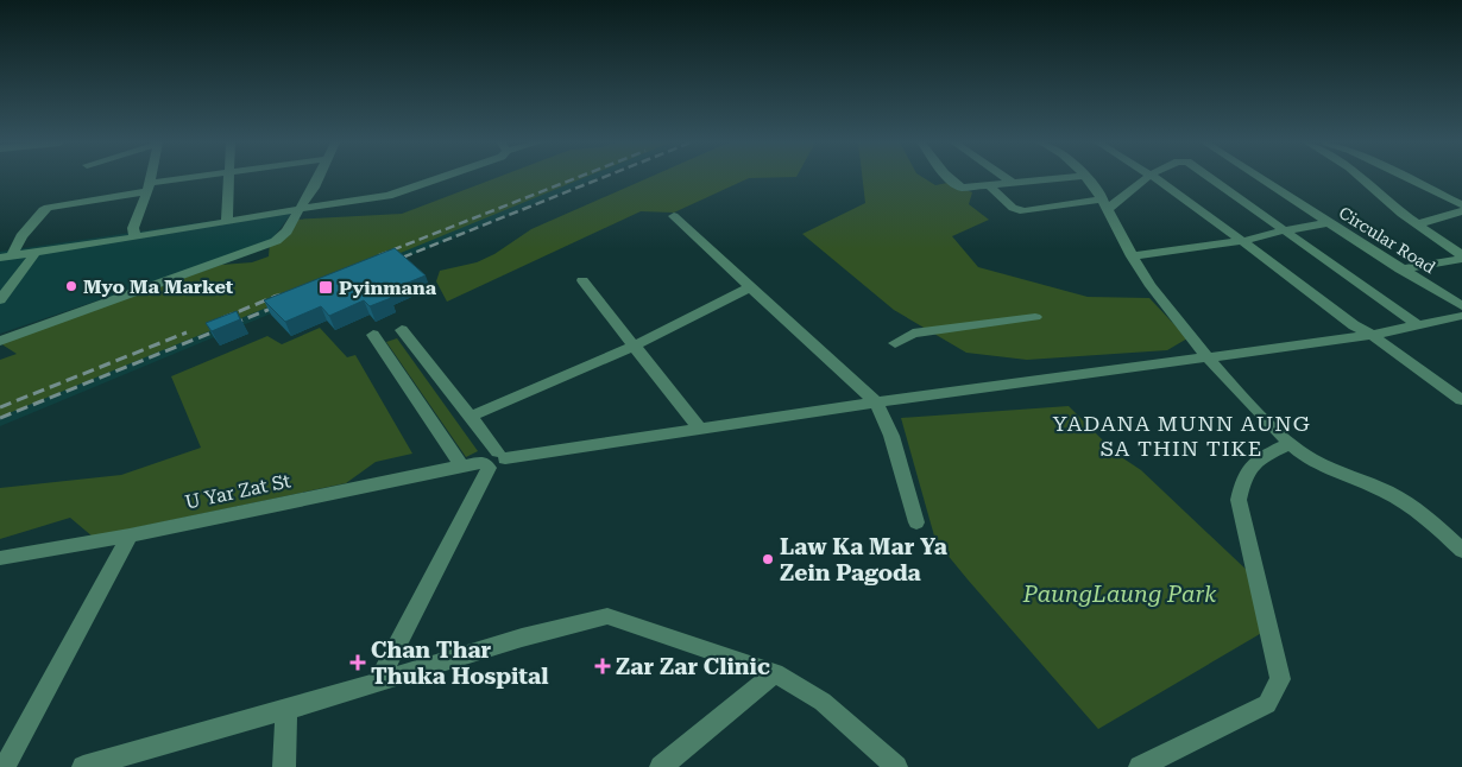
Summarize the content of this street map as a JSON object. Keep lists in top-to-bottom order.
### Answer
{
  "streets": {
    "street": ["Circular Road", "U Yar Zat St"]
  },
  "districts": ["YADANA MUNN AUNG SA THIN TIKE"],
  "parks": ["PaungLaung Park"],
  "places": {
    "other": ["Myo Ma Market", "Law Ka Mar Ya Zein Pagoda"],
    "transit": ["Pyinmana"],
    "health": ["Chan Thar Thuka Hospital", "Zar Zar Clinic"]
  }
}
